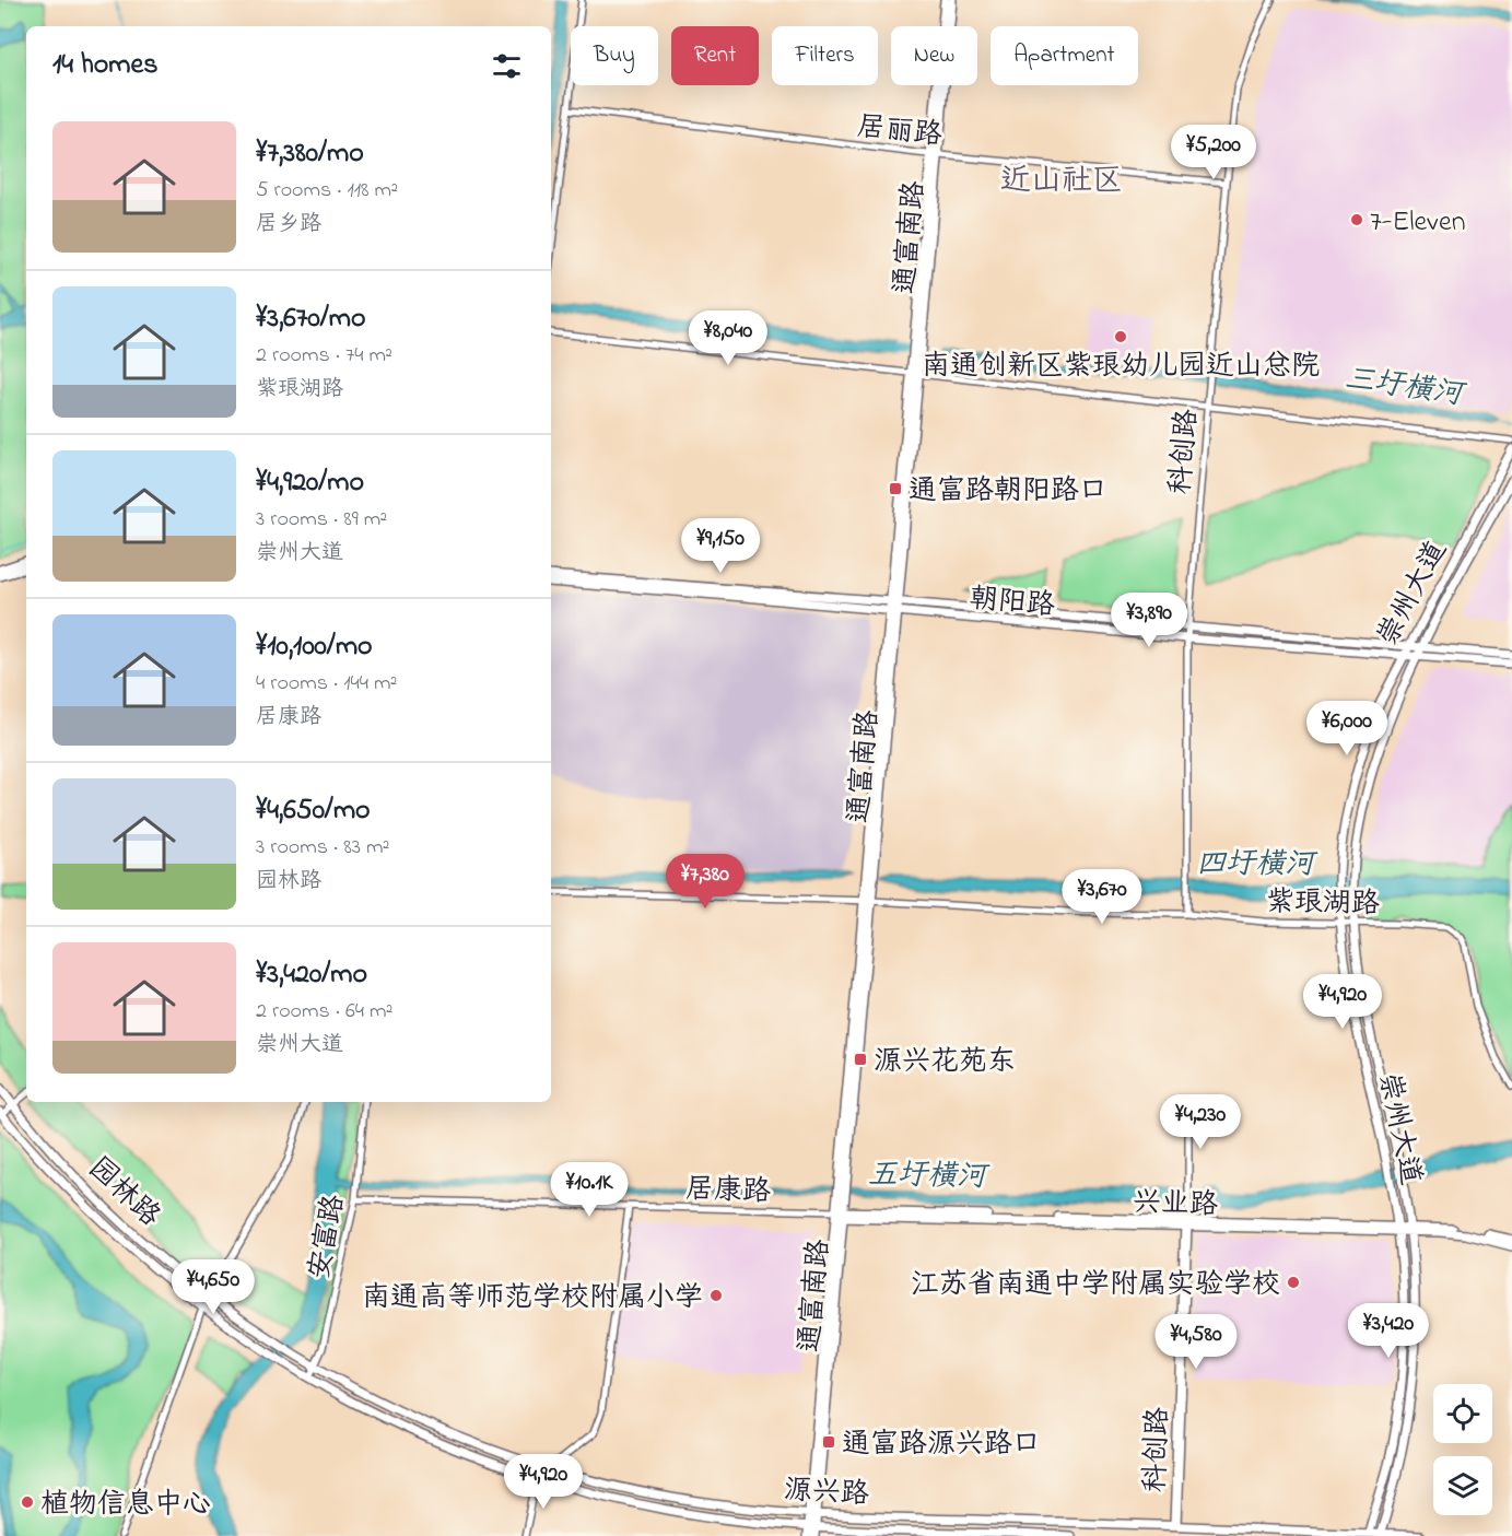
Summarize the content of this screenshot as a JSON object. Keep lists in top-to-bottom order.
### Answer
{
  "streets": {
    "main road": [
      "通富南路",
      "崇州大道",
      "朝阳路",
      "园林路",
      "兴业路",
      "源兴路"
    ],
    "street": [
      "居丽路",
      "科创路",
      "紫琅湖路",
      "居康路",
      "安富路"
    ]
  },
  "crossings": [
    ["居丽路", "通富南路"],
    ["居丽路", "科创路"],
    ["通富南路", "朝阳路"],
    ["通富南路", "紫琅湖路"],
    ["通富南路", "居康路"],
    ["通富南路", "兴业路"],
    ["通富南路", "源兴路"],
    ["科创路", "朝阳路"],
    ["科创路", "紫琅湖路"],
    ["科创路", "兴业路"],
    ["科创路", "源兴路"],
    ["崇州大道", "朝阳路"],
    ["崇州大道", "紫琅湖路"],
    ["崇州大道", "兴业路"],
    ["崇州大道", "源兴路"],
    ["居康路", "兴业路"],
    ["居康路", "安富路"],
    ["园林路", "源兴路"],
    ["安富路", "源兴路"]
  ],
  "districts": ["近山社区"],
  "water": ["三圩横河", "四圩横河", "五圩横河"],
  "places": {
    "other": [
      "7-Eleven",
      "南通创新区紫琅幼儿园近山总院",
      "江苏省南通中学附属实验学校",
      "南通高等师范学校附属小学",
      "植物信息中心"
    ],
    "transit": ["通富路朝阳路口", "源兴花苑东", "通富路源兴路口"]
  },
  "page": {
    "chip": [
      "Buy",
      "Rent",
      "Filters",
      "New",
      "Apartment"
    ],
    "heading": "14 homes",
    "list": [
      {
        "name": "¥7,380/mo",
        "note": "5 rooms · 118 m² · 居乡路"
      },
      {
        "name": "¥3,670/mo",
        "note": "2 rooms · 74 m² · 紫琅湖路"
      },
      {
        "name": "¥4,920/mo",
        "note": "3 rooms · 89 m² · 崇州大道"
      },
      {
        "name": "¥10,100/mo",
        "note": "4 rooms · 144 m² · 居康路"
      },
      {
        "name": "¥4,650/mo",
        "note": "3 rooms · 83 m² · 园林路"
      },
      {
        "name": "¥3,420/mo",
        "note": "2 rooms · 64 m² · 崇州大道"
      }
    ],
    "price": [
      "¥5,200",
      "¥8,040",
      "¥9,150",
      "¥3,890",
      "¥6,000",
      "¥7,380",
      "¥3,670",
      "¥4,920",
      "¥4,230",
      "¥10.1K",
      "¥4,650",
      "¥3,420",
      "¥4,580",
      "¥4,920"
    ]
  }
}
